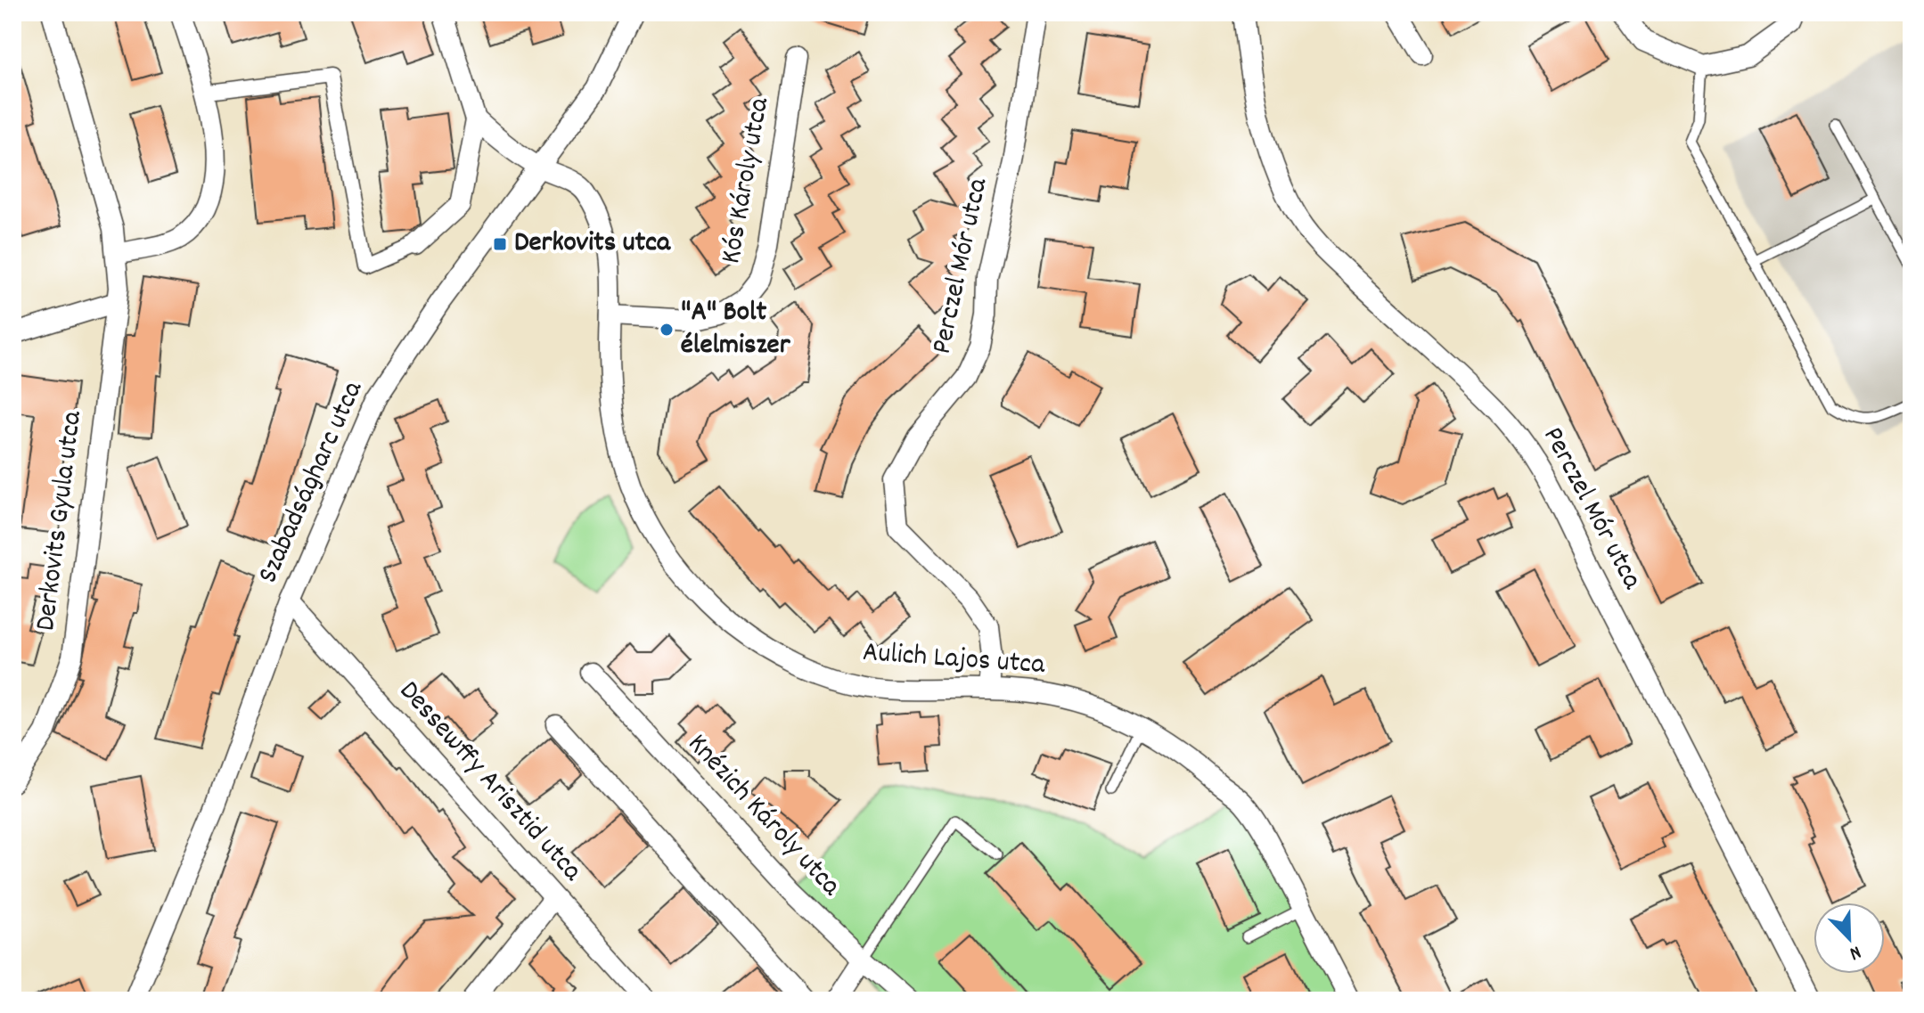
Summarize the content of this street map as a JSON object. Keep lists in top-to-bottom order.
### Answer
{
  "streets": {
    "street": [
      "Kós Károly utca",
      "Perczel Mór utca",
      "Szabadságharc utca",
      "Derkovits Gyula utca",
      "Aulich Lajos utca",
      "Dessewffy Arisztid utca",
      "Knézich Károly utca"
    ]
  },
  "crossings": [
    ["Kós Károly utca", "Aulich Lajos utca"],
    ["Perczel Mór utca", "Aulich Lajos utca"],
    ["Szabadságharc utca", "Aulich Lajos utca"],
    ["Szabadságharc utca", "Dessewffy Arisztid utca"]
  ],
  "places": {
    "transit": ["Derkovits utca"],
    "other": ["\"A\" Bolt élelmiszer"]
  },
  "north": "bottom right"
}
